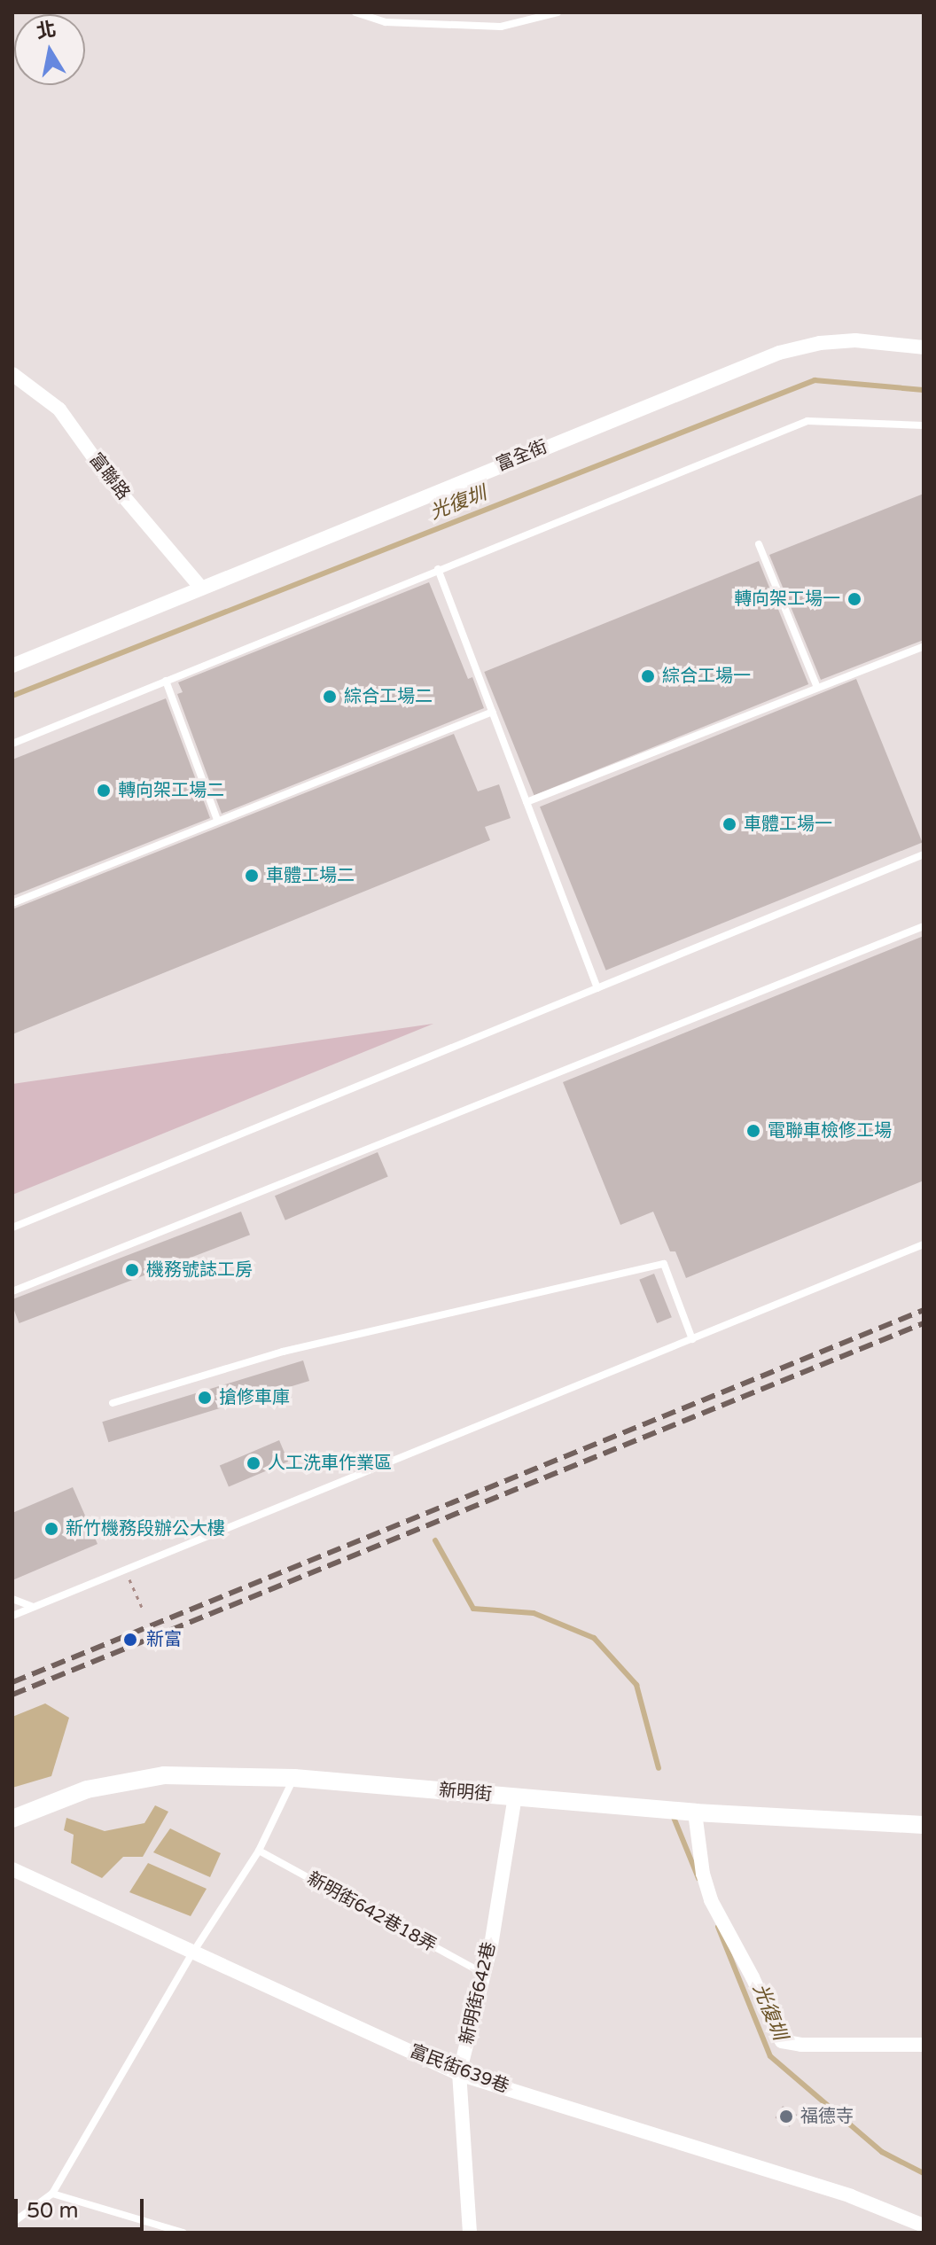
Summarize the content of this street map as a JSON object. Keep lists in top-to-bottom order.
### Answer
{
  "streets": {
    "street": [
      "富全街",
      "富聯路",
      "新明街",
      "新明街642巷",
      "富民街639巷"
    ],
    "lane": ["新明街642巷18弄"]
  },
  "crossings": [
    ["富全街", "富聯路"],
    ["新明街", "新明街642巷"],
    ["新明街642巷18弄", "新明街642巷"],
    ["新明街642巷", "富民街639巷"]
  ],
  "water": ["光復圳"],
  "places": [
    "轉向架工場一",
    "綜合工場一",
    "綜合工場二",
    "轉向架工場二",
    "車體工場一",
    "車體工場二",
    "電聯車檢修工場",
    "機務號誌工房",
    "搶修車庫",
    "人工洗車作業區",
    "新竹機務段辦公大樓",
    "新富",
    "福德寺"
  ],
  "scale_bar": "50 m",
  "north": "top"
}
